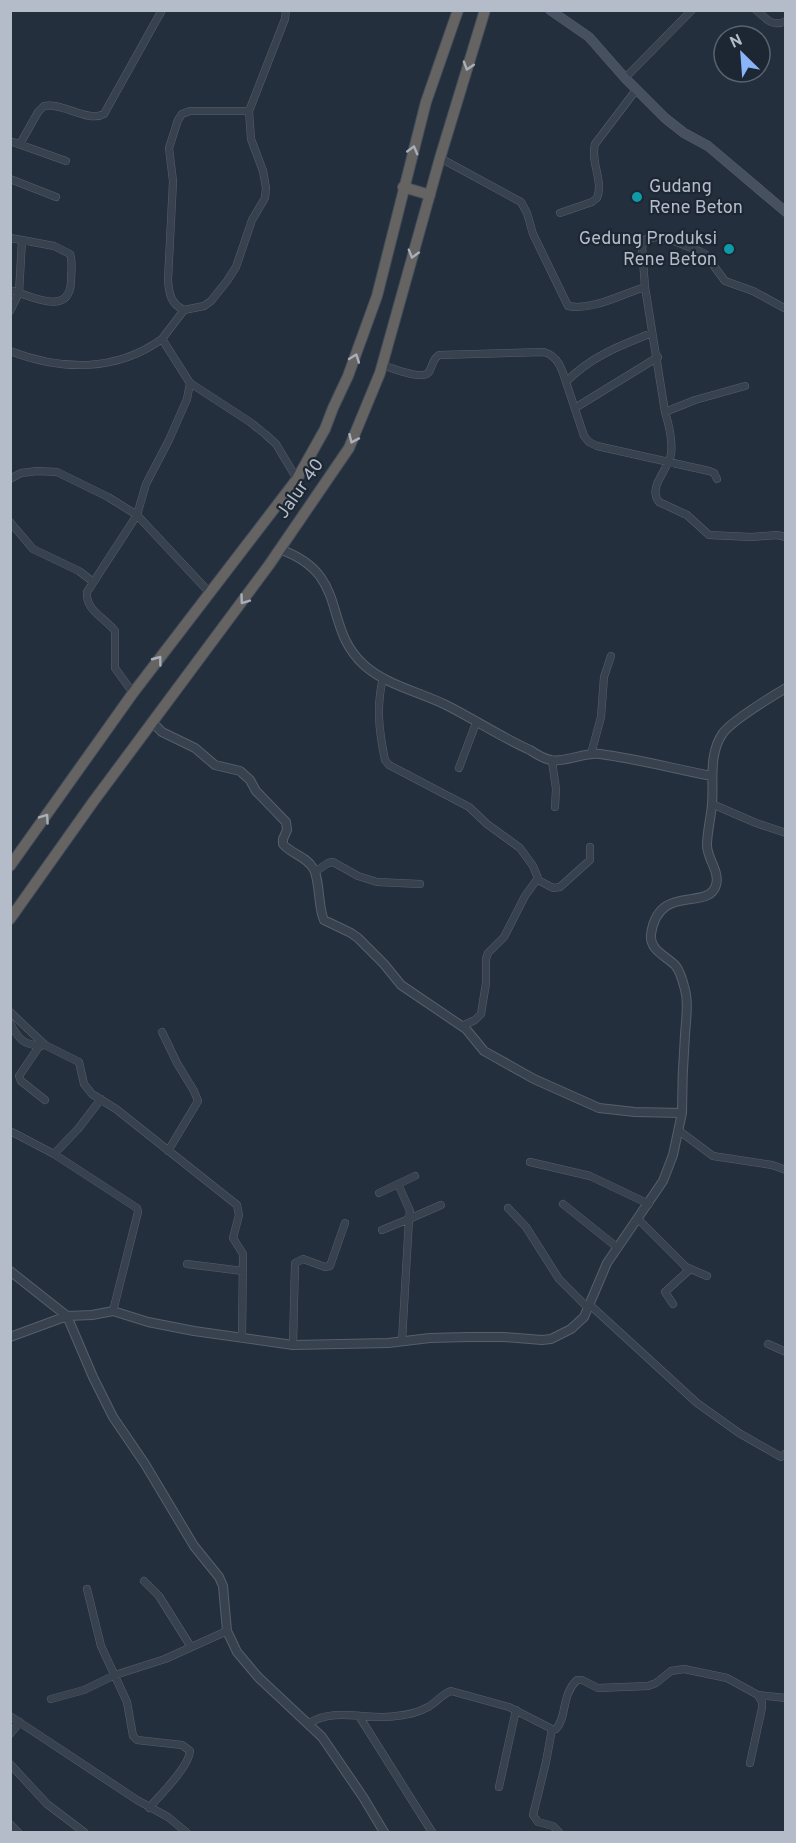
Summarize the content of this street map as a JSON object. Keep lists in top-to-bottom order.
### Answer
{
  "streets": {
    "highway": ["Jalur 40"]
  },
  "places": ["Gudang Rene Beton", "Gedung Produksi Rene Beton"],
  "north": "top left"
}
